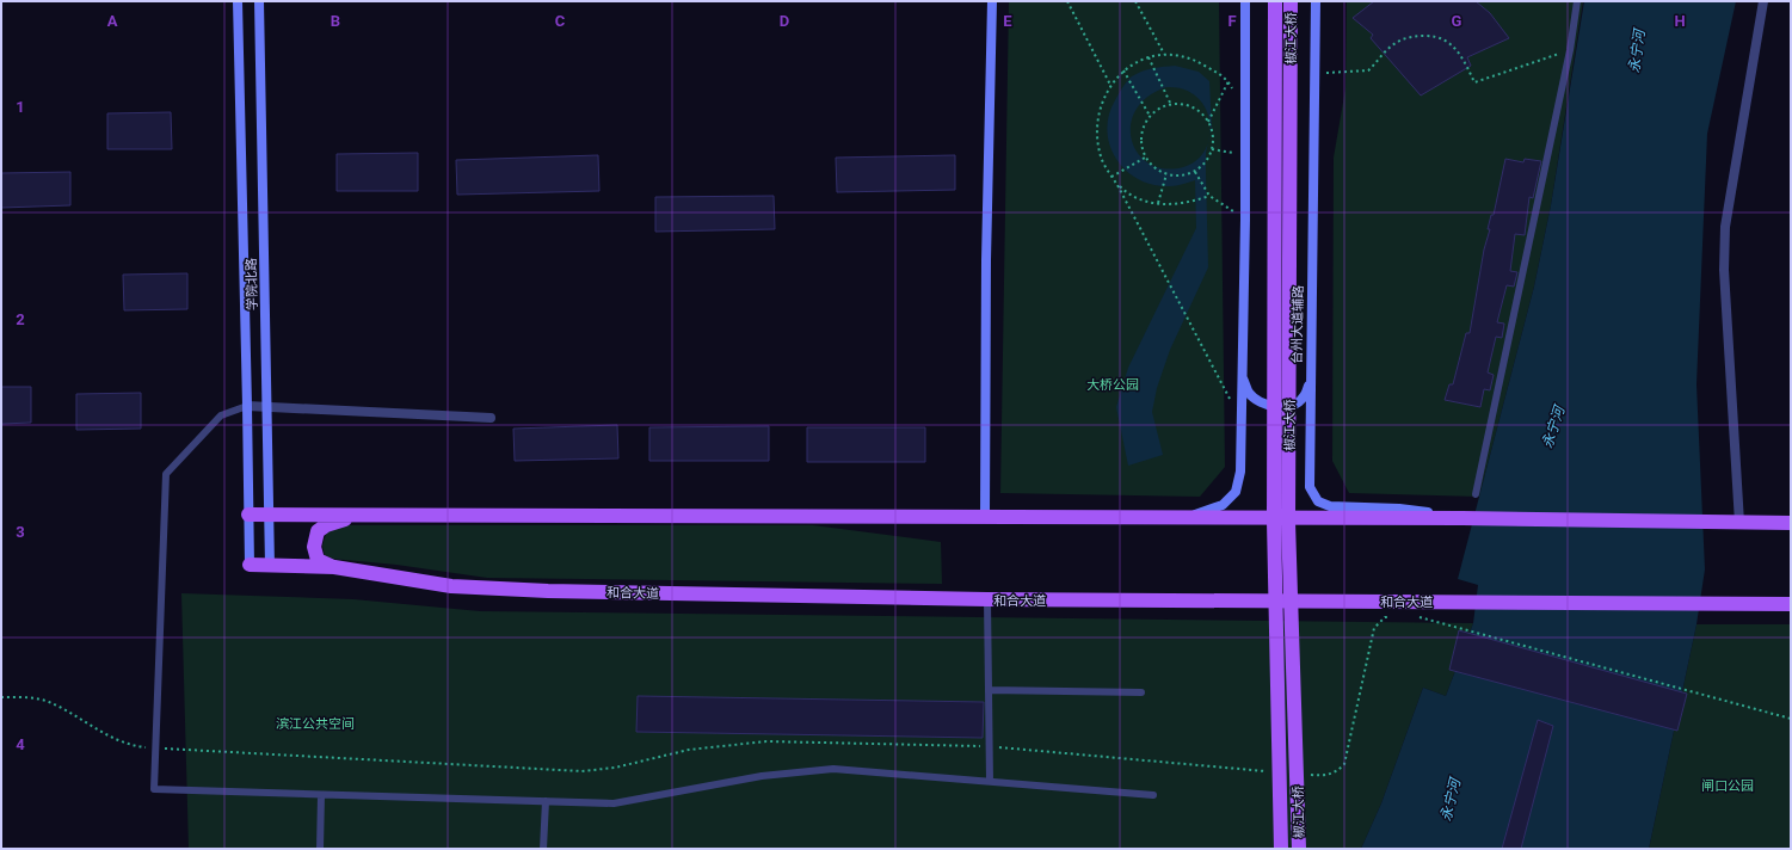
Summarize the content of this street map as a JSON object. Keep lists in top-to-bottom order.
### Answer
{
  "streets": {
    "main road": [
      "椒江大桥",
      "学院北路",
      "台州大道辅路",
      "和合大道"
    ]
  },
  "crossings": [
    ["学院北路", "和合大道"]
  ],
  "water": ["永宁河"],
  "parks": ["大桥公园", "滨江公共空间", "闸口公园"],
  "grid": {
    "columns": [
      "A",
      "B",
      "C",
      "D",
      "E",
      "F",
      "G",
      "H"
    ],
    "rows": [
      "1",
      "2",
      "3",
      "4"
    ]
  }
}
